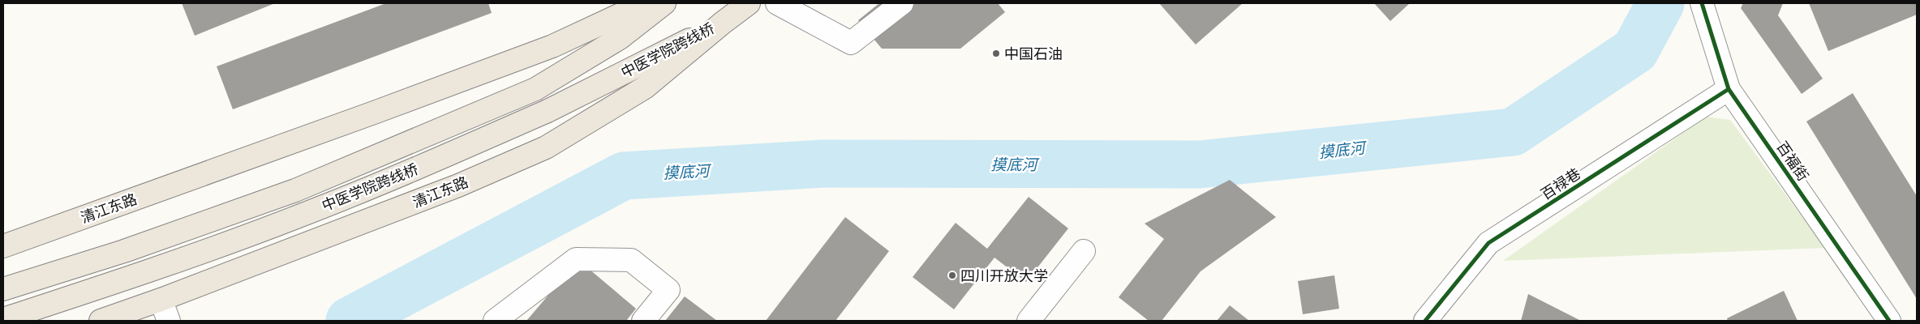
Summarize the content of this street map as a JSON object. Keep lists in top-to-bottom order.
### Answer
{
  "streets": {
    "main road": ["中医学院跨线桥", "清江东路"],
    "street": ["百福街", "百禄巷"]
  },
  "crossings": [
    ["中医学院跨线桥", "清江东路"],
    ["百福街", "百禄巷"]
  ],
  "water": ["摸底河"],
  "places": ["中国石油", "四川开放大学"]
}
